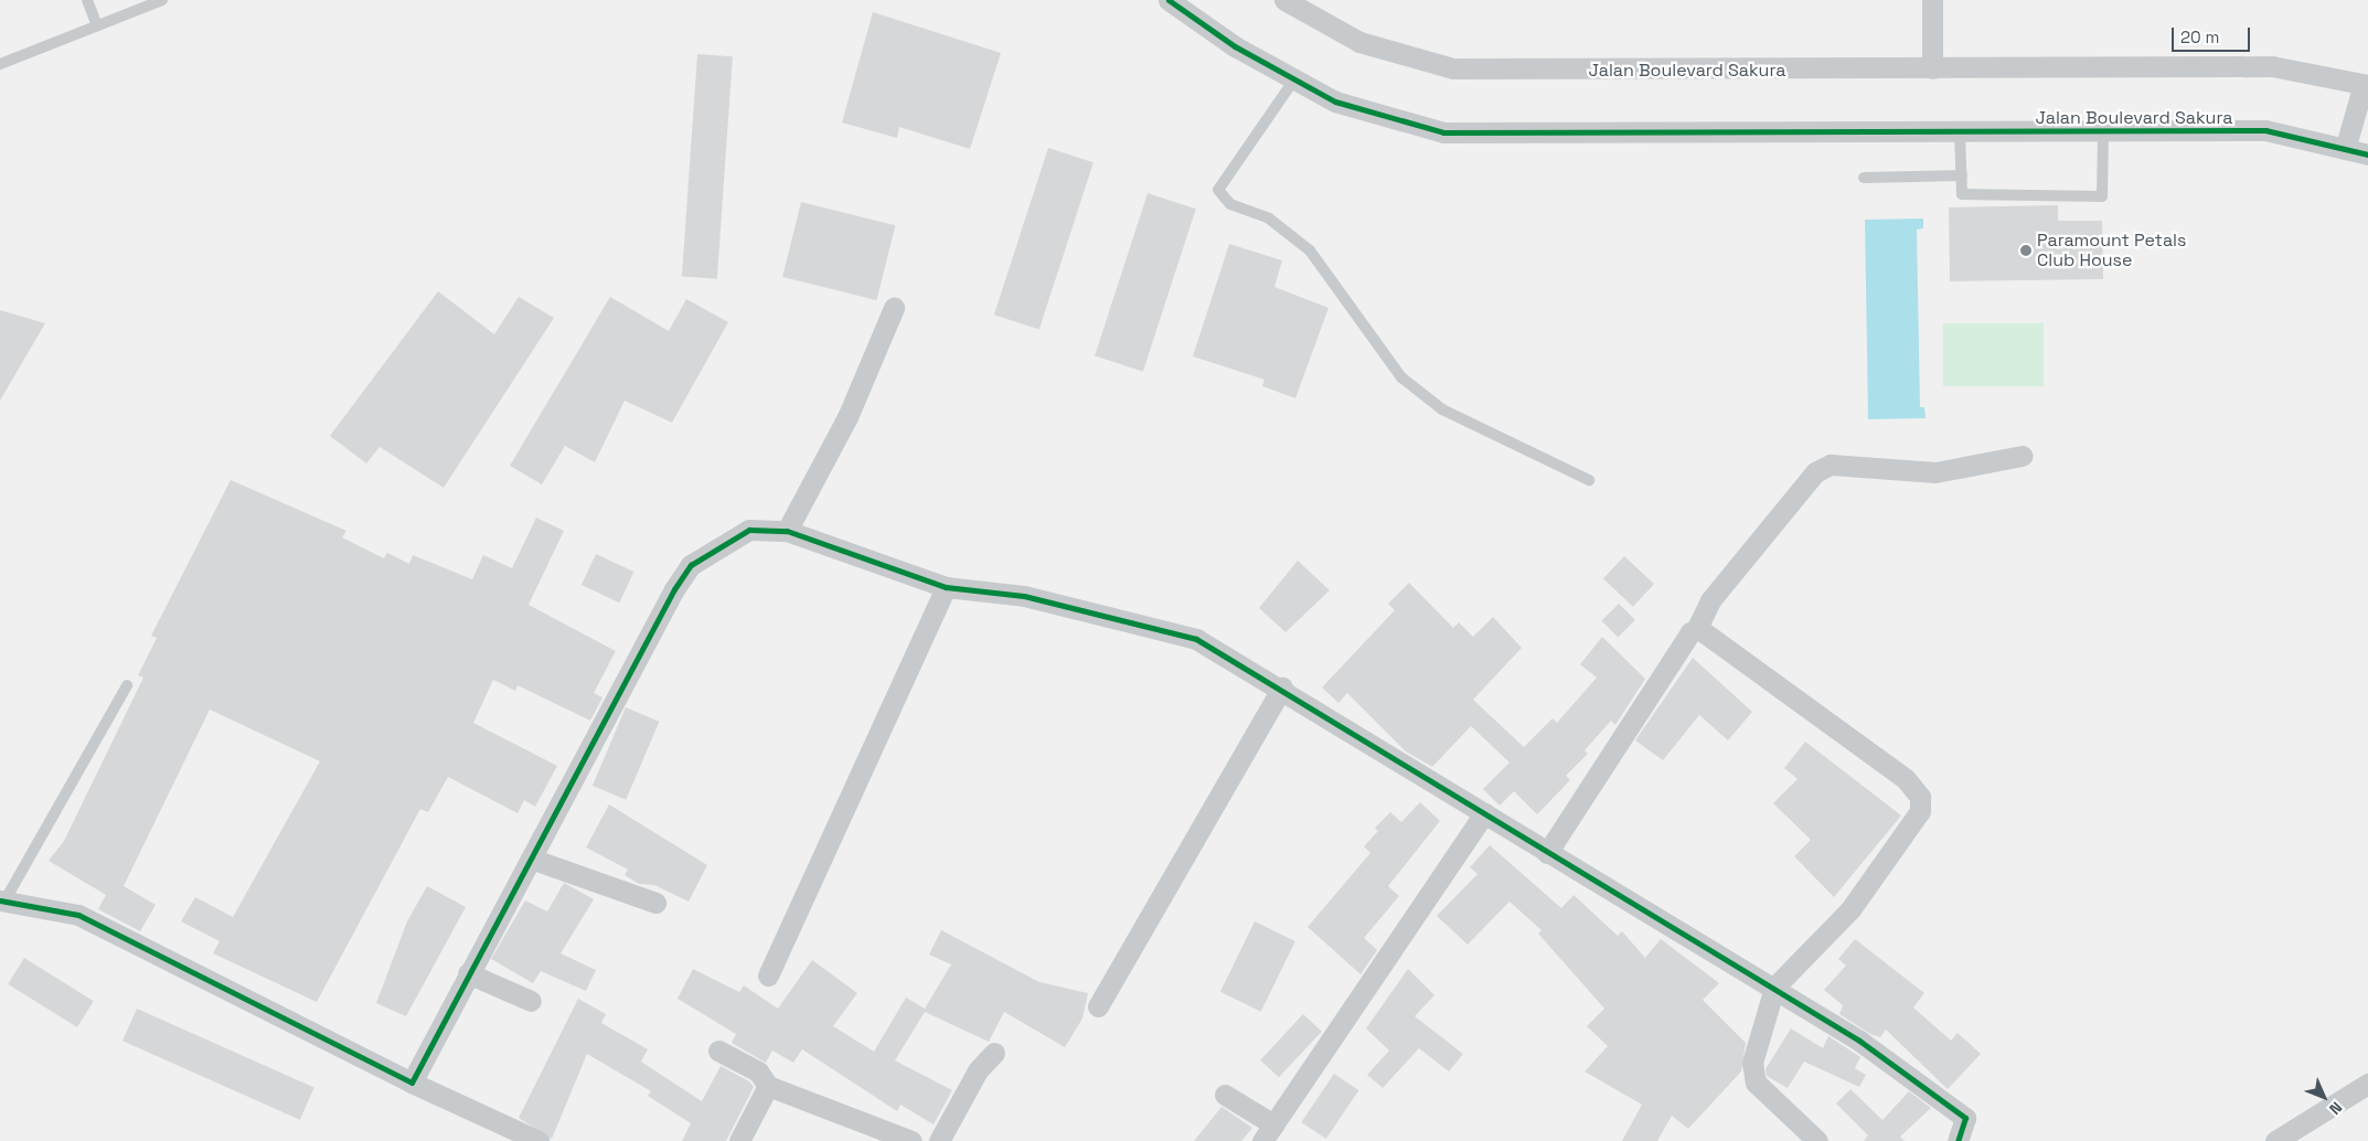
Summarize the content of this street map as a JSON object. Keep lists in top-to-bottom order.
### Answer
{
  "streets": {
    "street": ["Jalan Boulevard Sakura"]
  },
  "places": ["Paramount Petals Club House"],
  "scale_bar": "20 m",
  "north": "bottom right"
}
